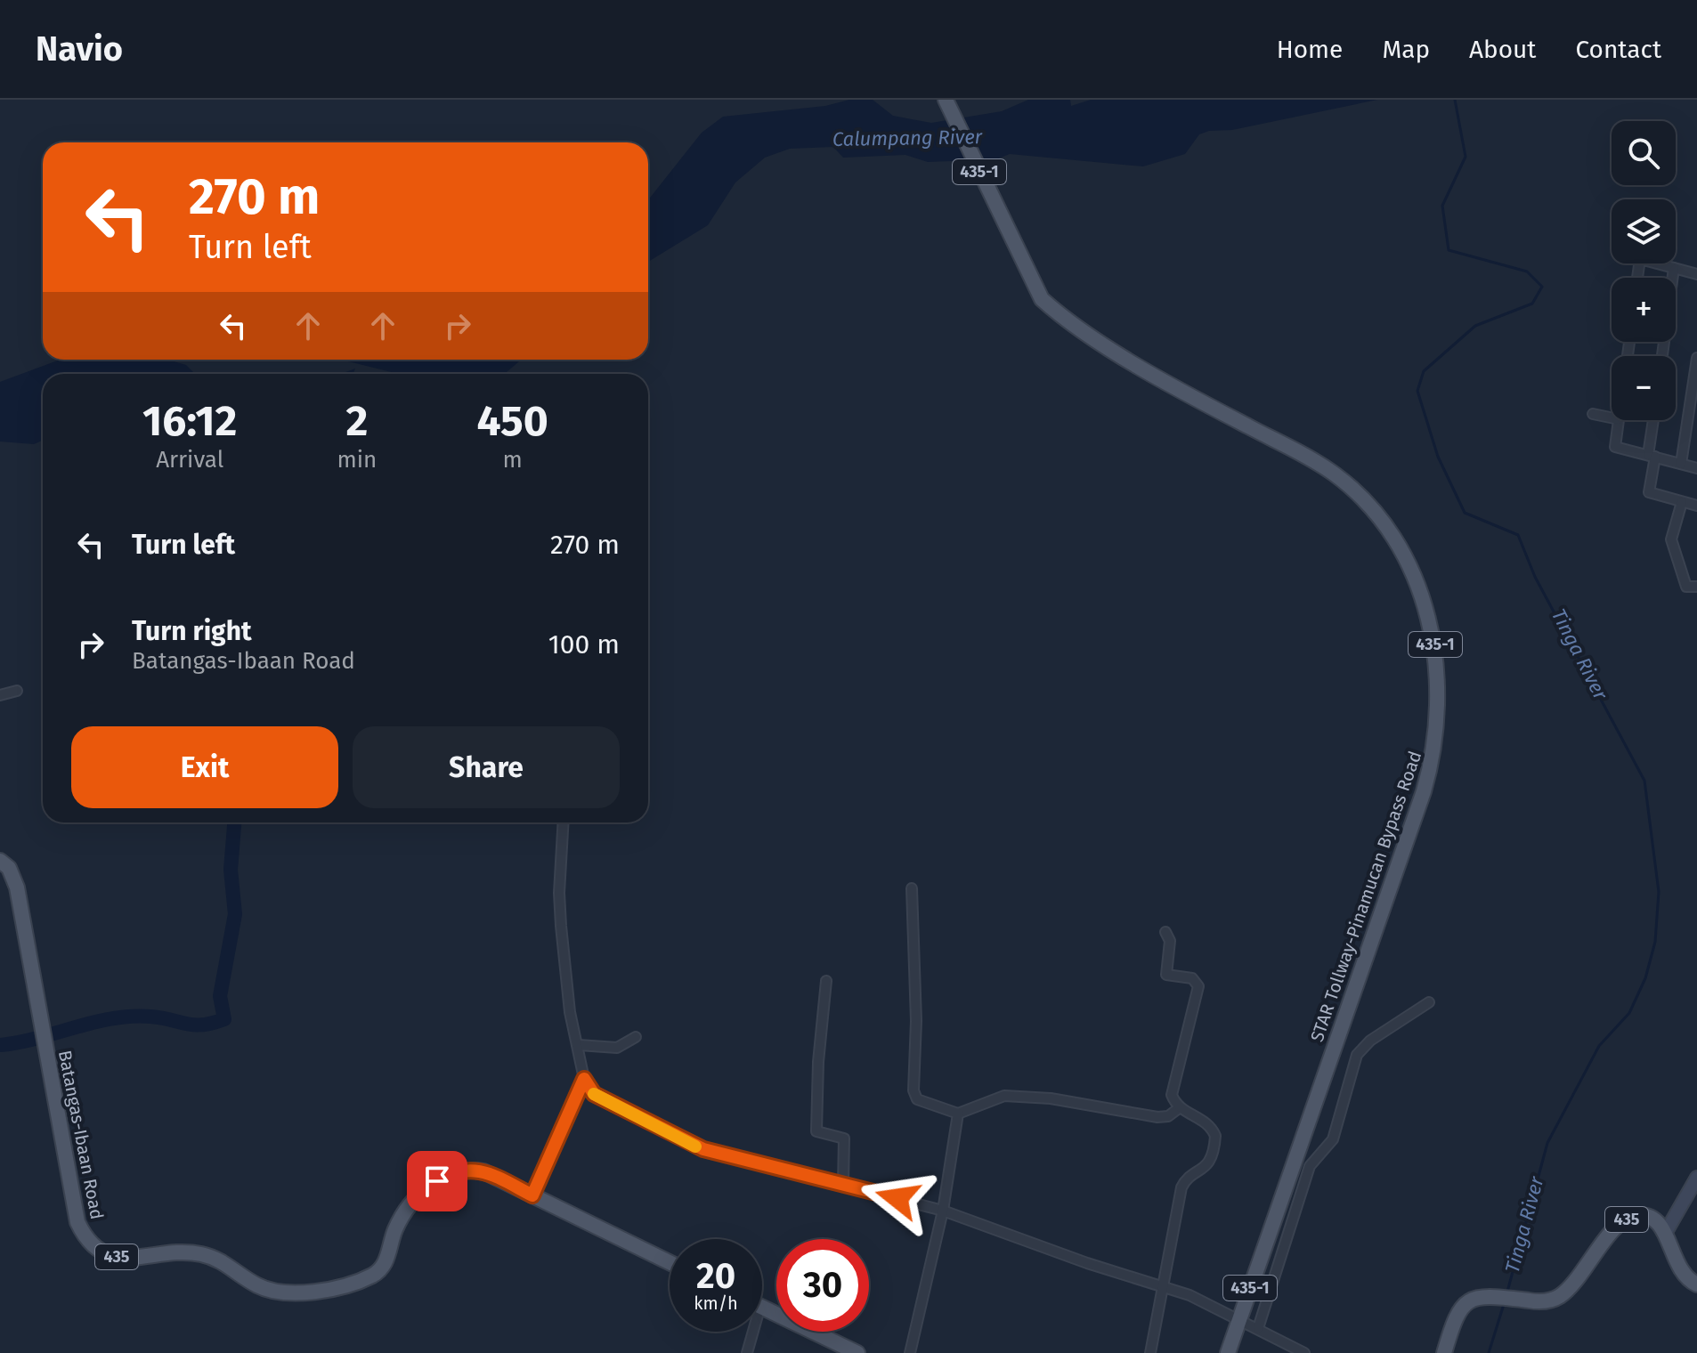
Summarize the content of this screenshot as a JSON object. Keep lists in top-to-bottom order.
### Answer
{
  "streets": {
    "main road": [
      "435-1",
      "STAR Tollway-Pinamucan Bypass Road",
      "Batangas-Ibaan Road",
      "435"
    ]
  },
  "water": ["Calumpang River", "Tinga River"],
  "page": {
    "header": "Navio",
    "nav": [
      "Home",
      "Map",
      "About",
      "Contact"
    ],
    "map_buttons": ["+", "−"],
    "turn": ["270 m", "Turn left"],
    "eta": [
      "16:12",
      "Arrival",
      "2",
      "min",
      "450",
      "m"
    ],
    "list": [
      {
        "name": "Turn left",
        "value": "270 m"
      },
      {
        "name": "Turn right",
        "note": "Batangas-Ibaan Road",
        "value": "100 m"
      }
    ],
    "buttons": ["Exit", "Share"],
    "speed": "20 km/h",
    "limit": "30"
  }
}
